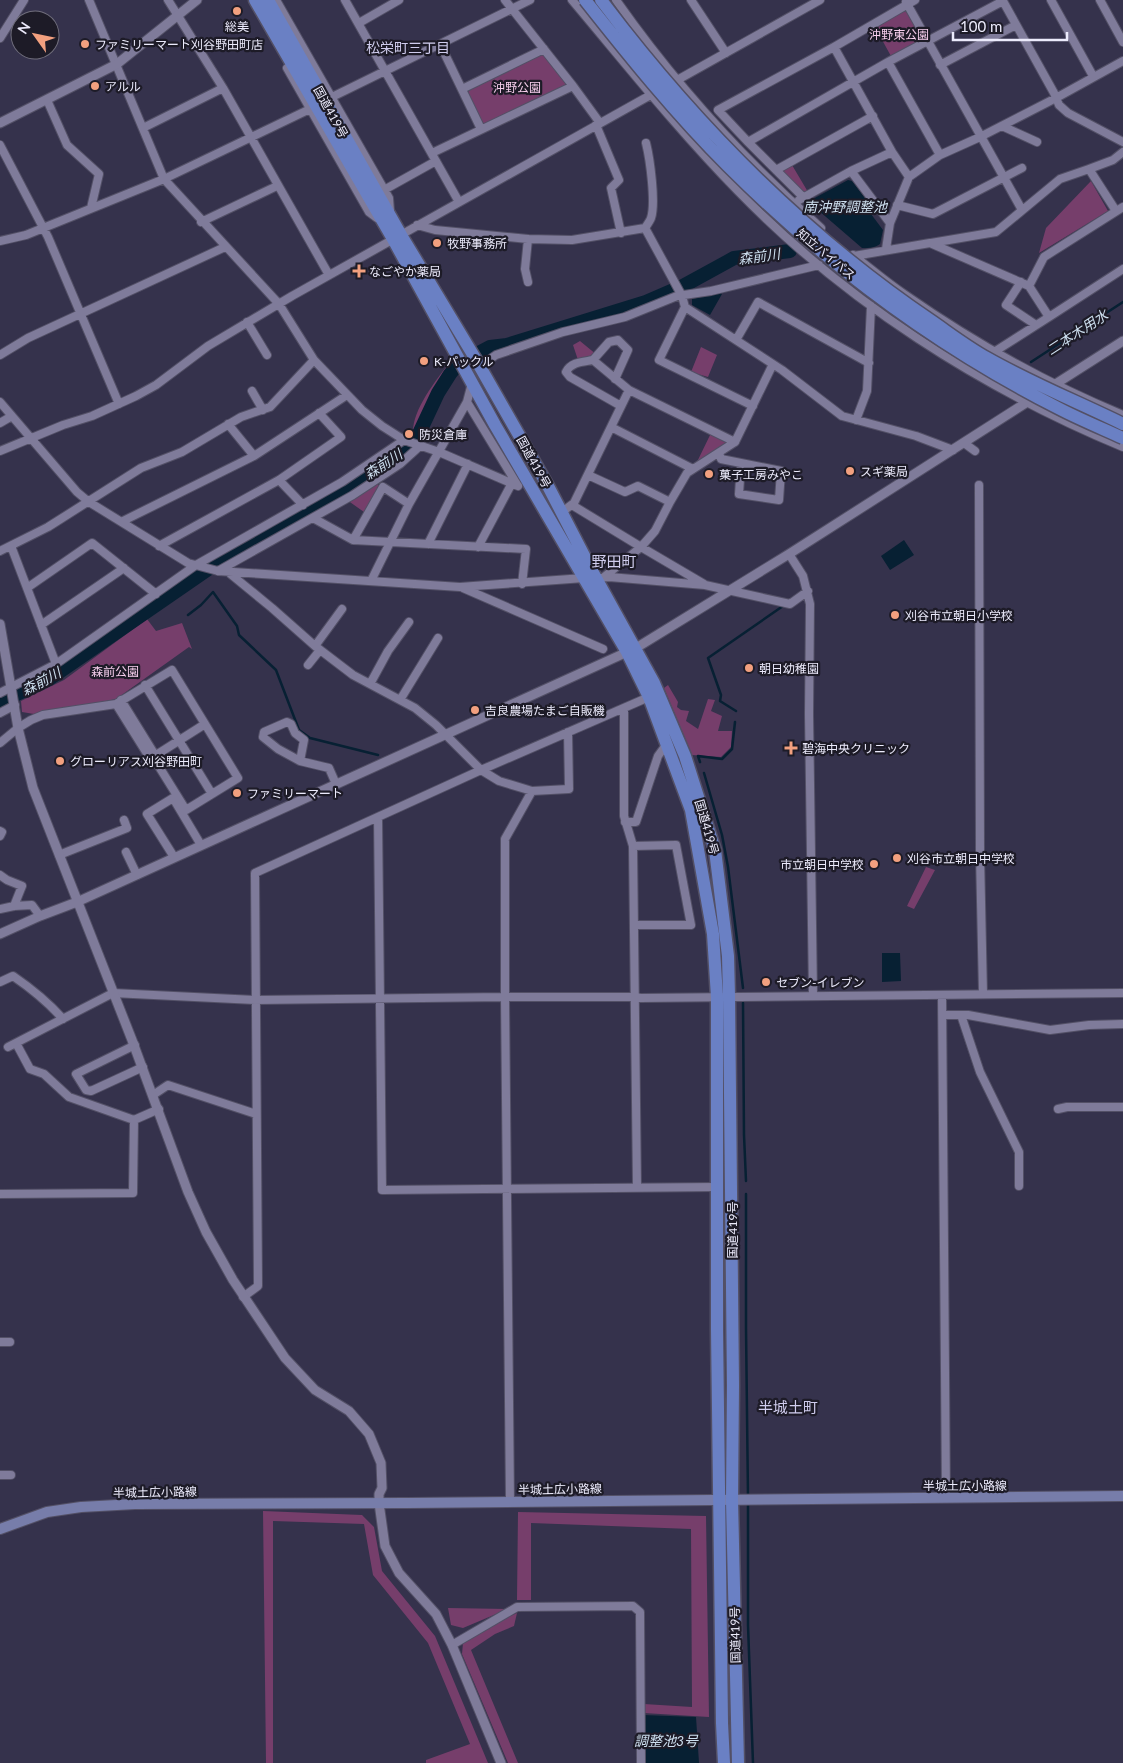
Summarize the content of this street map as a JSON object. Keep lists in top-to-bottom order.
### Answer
{
  "streets": {
    "highway": ["国道419号", "知立バイパス"],
    "main road": ["半城土広小路線"]
  },
  "crossings": [
    ["国道419号", "半城土広小路線"]
  ],
  "districts": ["松栄町三丁目", "野田町", "半城土町"],
  "water": [
    "南沖野調整池",
    "森前川",
    "二本木用水",
    "調整池3号"
  ],
  "parks": ["沖野東公園", "沖野公園", "森前公園"],
  "places": {
    "other": [
      "総美",
      "ファミリーマート刈谷野田町店",
      "アルル",
      "牧野事務所",
      "K-パックル",
      "防災倉庫",
      "スギ薬局",
      "菓子工房みやこ",
      "刈谷市立朝日小学校",
      "朝日幼稚園",
      "吉良農場たまご自販機",
      "グローリアス刈谷野田町",
      "ファミリーマート",
      "刈谷市立朝日中学校",
      "市立朝日中学校",
      "セブン-イレブン"
    ],
    "health": ["なごやか薬局", "碧海中央クリニック"]
  },
  "scale_bar": "100 m",
  "north": "top left"
}
